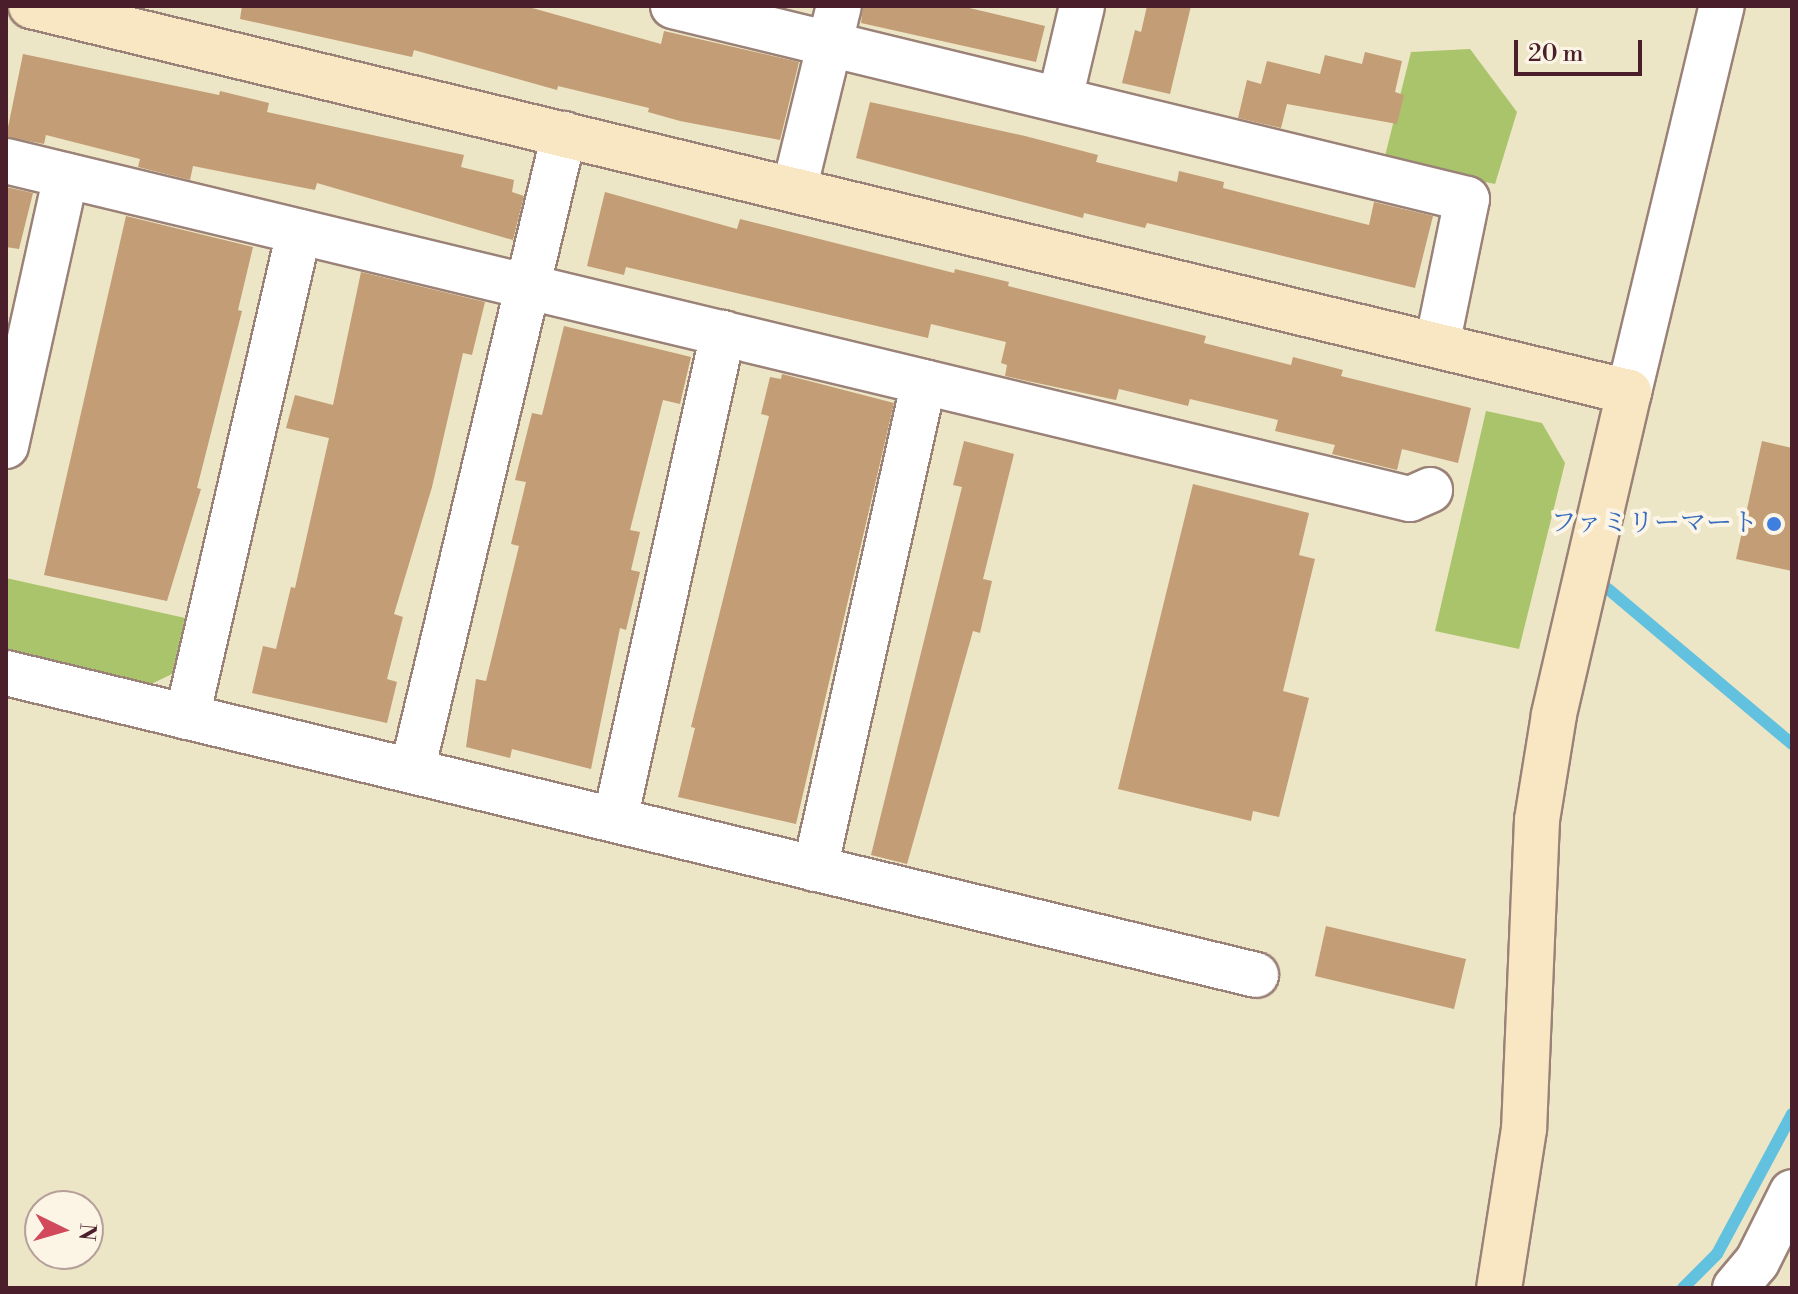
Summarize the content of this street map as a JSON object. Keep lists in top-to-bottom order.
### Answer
{
  "places": ["ファミリーマート"],
  "scale_bar": "20 m",
  "north": "right"
}
